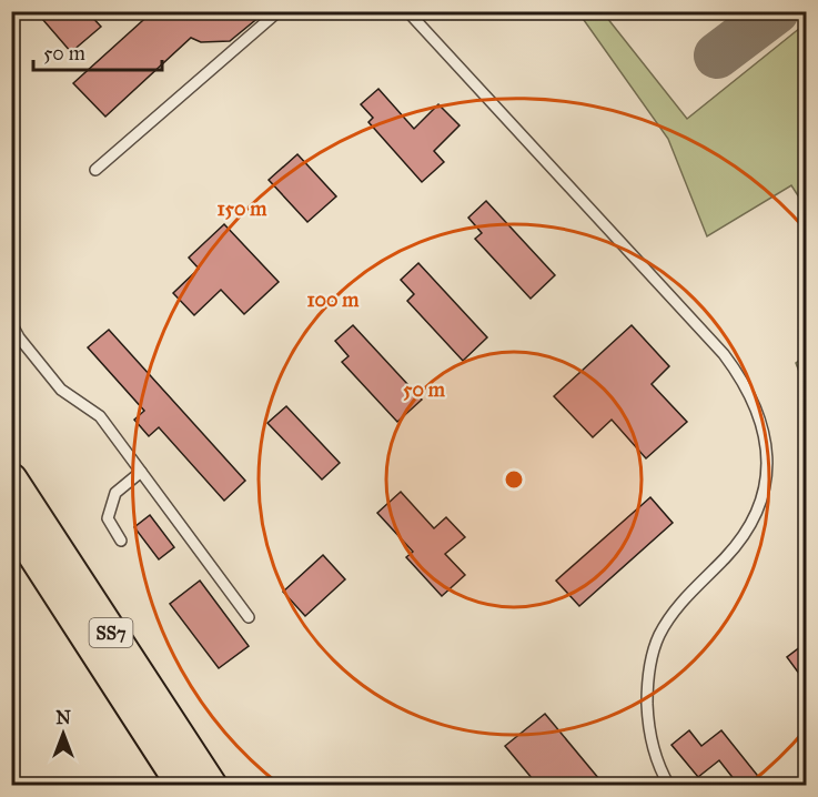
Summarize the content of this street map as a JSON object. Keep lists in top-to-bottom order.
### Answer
{
  "streets": {
    "main road": ["SS7"]
  },
  "scale_bar": "50 m",
  "north": "top",
  "rings": ["150 m", "100 m", "50 m"]
}
